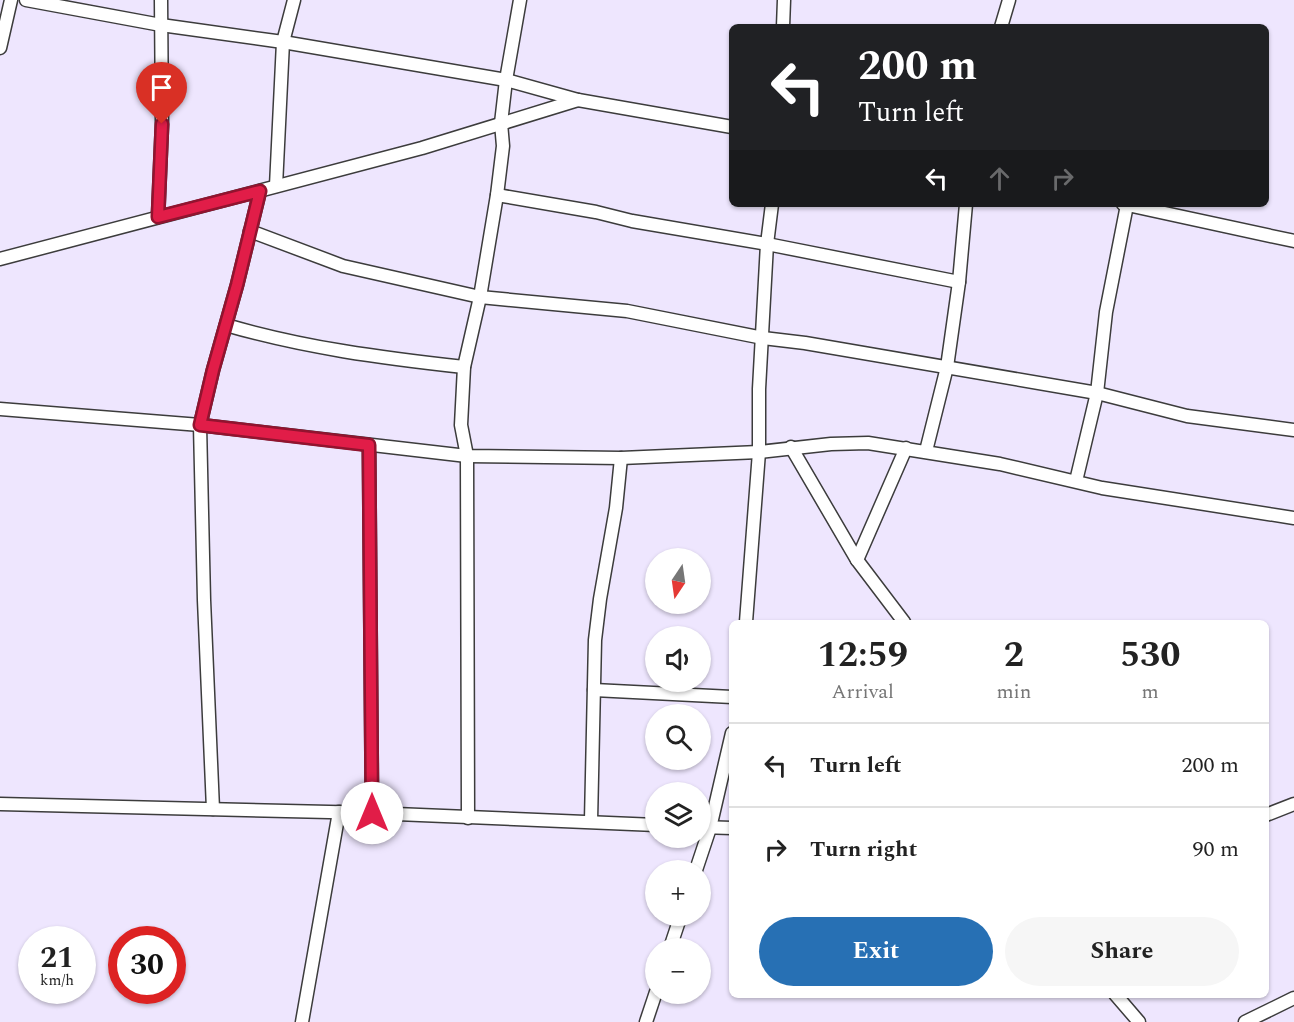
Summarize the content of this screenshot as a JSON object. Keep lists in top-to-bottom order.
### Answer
{
  "north": "bottom",
  "page": {
    "turn": ["200 m", "Turn left"],
    "map_buttons": ["+", "−"],
    "eta": [
      "12:59",
      "Arrival",
      "2",
      "min",
      "530",
      "m"
    ],
    "list": [
      {
        "name": "Turn left",
        "value": "200 m"
      },
      {
        "name": "Turn right",
        "value": "90 m"
      }
    ],
    "buttons": ["Exit", "Share"],
    "speed": "21 km/h",
    "limit": "30"
  }
}
